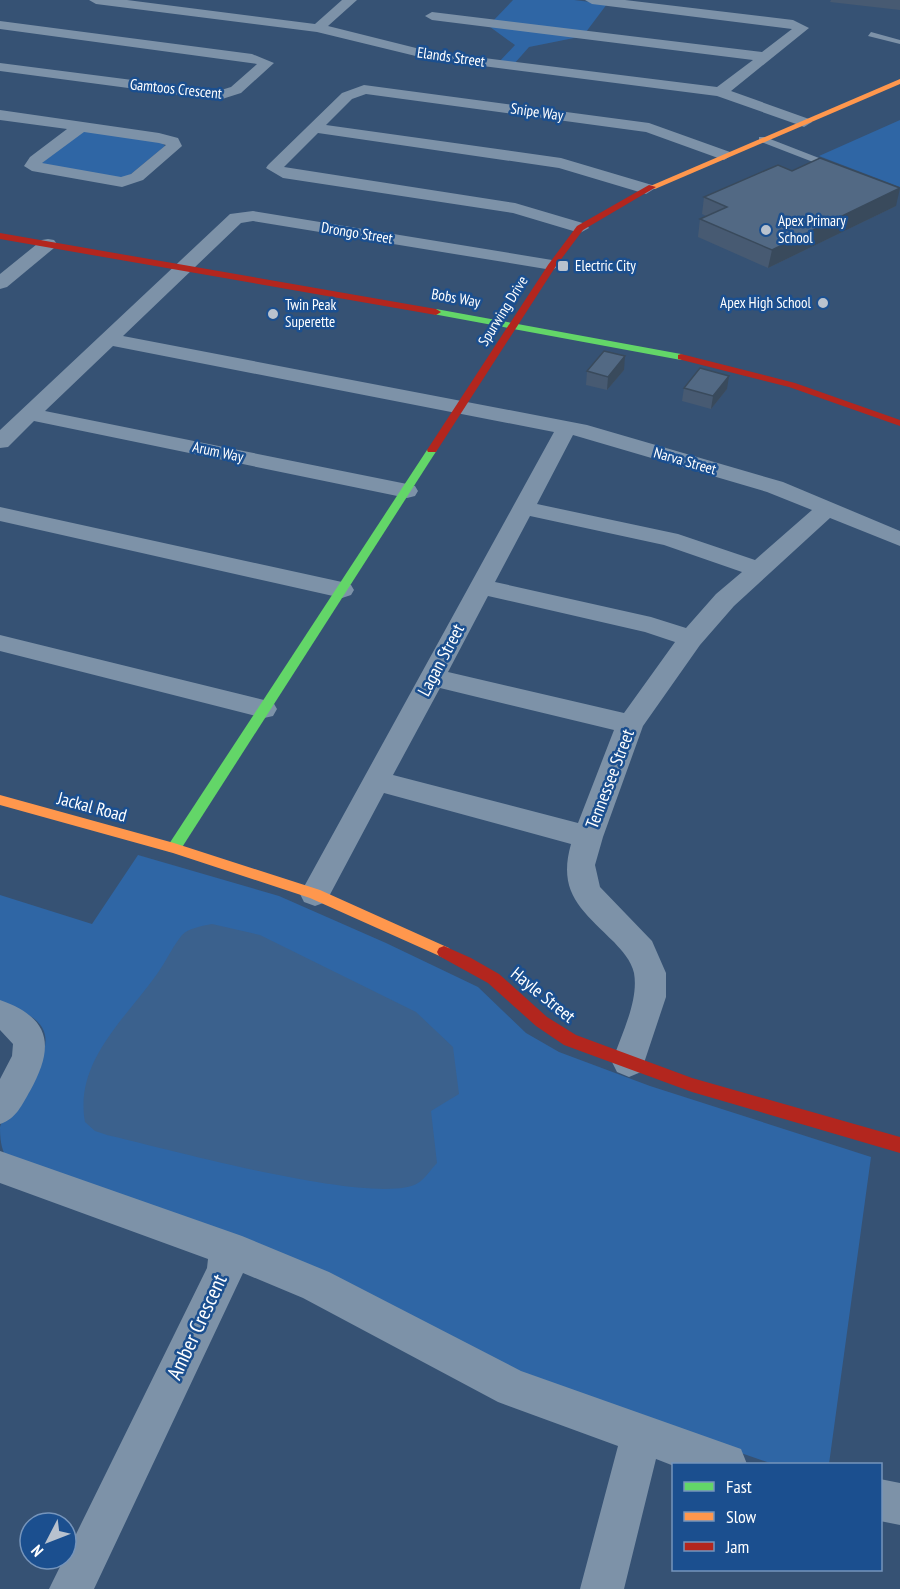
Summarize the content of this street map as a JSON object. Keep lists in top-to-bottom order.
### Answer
{
  "streets": {
    "street": [
      "Elands Street",
      "Gamtoos Crescent",
      "Snipe Way",
      "Drongo Street",
      "Bobs Way",
      "Spurwing Drive",
      "Arum Way",
      "Narva Street",
      "Lagan Street",
      "Tennessee Street",
      "Jackal Road",
      "Hayle Street",
      "Amber Crescent"
    ]
  },
  "crossings": [
    ["Elands Street", "Spurwing Drive"],
    ["Snipe Way", "Spurwing Drive"],
    ["Drongo Street", "Bobs Way"],
    ["Drongo Street", "Spurwing Drive"],
    ["Drongo Street", "Arum Way"],
    ["Drongo Street", "Narva Street"],
    ["Bobs Way", "Spurwing Drive"],
    ["Spurwing Drive", "Arum Way"],
    ["Spurwing Drive", "Narva Street"],
    ["Spurwing Drive", "Jackal Road"],
    ["Spurwing Drive", "Hayle Street"],
    ["Narva Street", "Lagan Street"],
    ["Narva Street", "Tennessee Street"],
    ["Lagan Street", "Hayle Street"],
    ["Tennessee Street", "Hayle Street"],
    ["Jackal Road", "Hayle Street"]
  ],
  "places": {
    "other": ["Apex Primary School", "Apex High School", "Twin Peak Superette"],
    "transit": ["Electric City"]
  },
  "legend": ["Fast", "Slow", "Jam"],
  "north": "bottom left"
}
